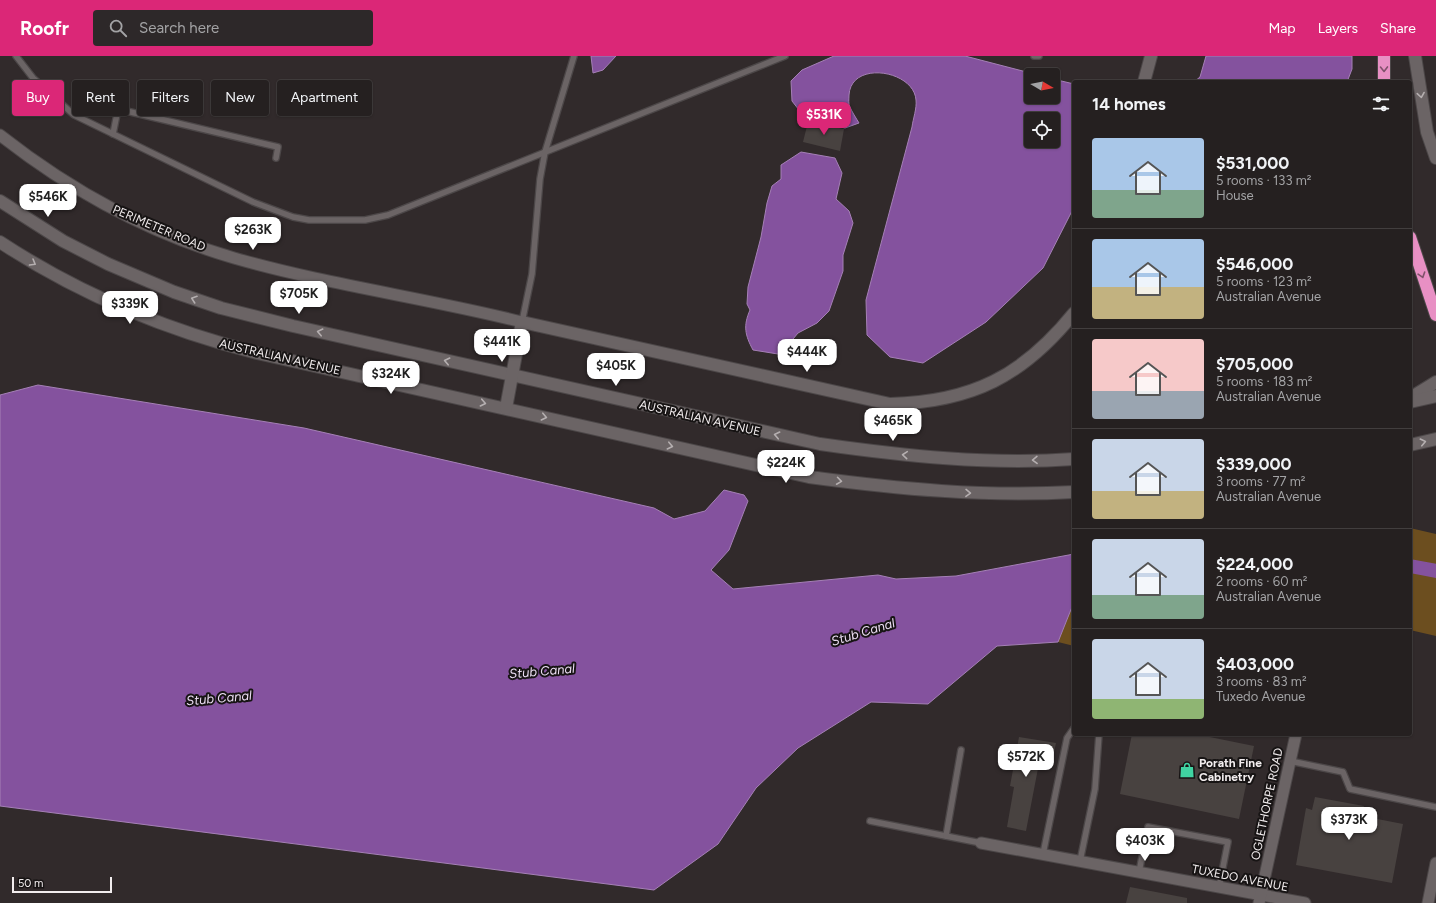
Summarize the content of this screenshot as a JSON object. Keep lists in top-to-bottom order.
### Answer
{
  "streets": {
    "main road": ["PERIMETER ROAD", "AUSTRALIAN AVENUE"],
    "street": ["OGLETHORPE ROAD", "TUXEDO AVENUE"]
  },
  "crossings": [
    ["OGLETHORPE ROAD", "TUXEDO AVENUE"]
  ],
  "water": ["Stub Canal"],
  "places": {
    "shop": ["Porath Fine Cabinetry"]
  },
  "scale_bar": "50 m",
  "north": "right",
  "page": {
    "header": "Roofr",
    "search": "Search here",
    "nav": ["Map", "Layers", "Share"],
    "chip": [
      "Buy",
      "Rent",
      "Filters",
      "New",
      "Apartment"
    ],
    "heading": "14 homes",
    "price": [
      "$531K",
      "$546K",
      "$263K",
      "$705K",
      "$339K",
      "$441K",
      "$444K",
      "$405K",
      "$324K",
      "$465K",
      "$224K",
      "$572K",
      "$373K",
      "$403K"
    ],
    "list": [
      {
        "name": "$531,000",
        "note": "5 rooms · 133 m² · House"
      },
      {
        "name": "$546,000",
        "note": "5 rooms · 123 m² · Australian Avenue"
      },
      {
        "name": "$705,000",
        "note": "5 rooms · 183 m² · Australian Avenue"
      },
      {
        "name": "$339,000",
        "note": "3 rooms · 77 m² · Australian Avenue"
      },
      {
        "name": "$224,000",
        "note": "2 rooms · 60 m² · Australian Avenue"
      },
      {
        "name": "$403,000",
        "note": "3 rooms · 83 m² · Tuxedo Avenue"
      }
    ],
    "scale": "50 m"
  }
}
